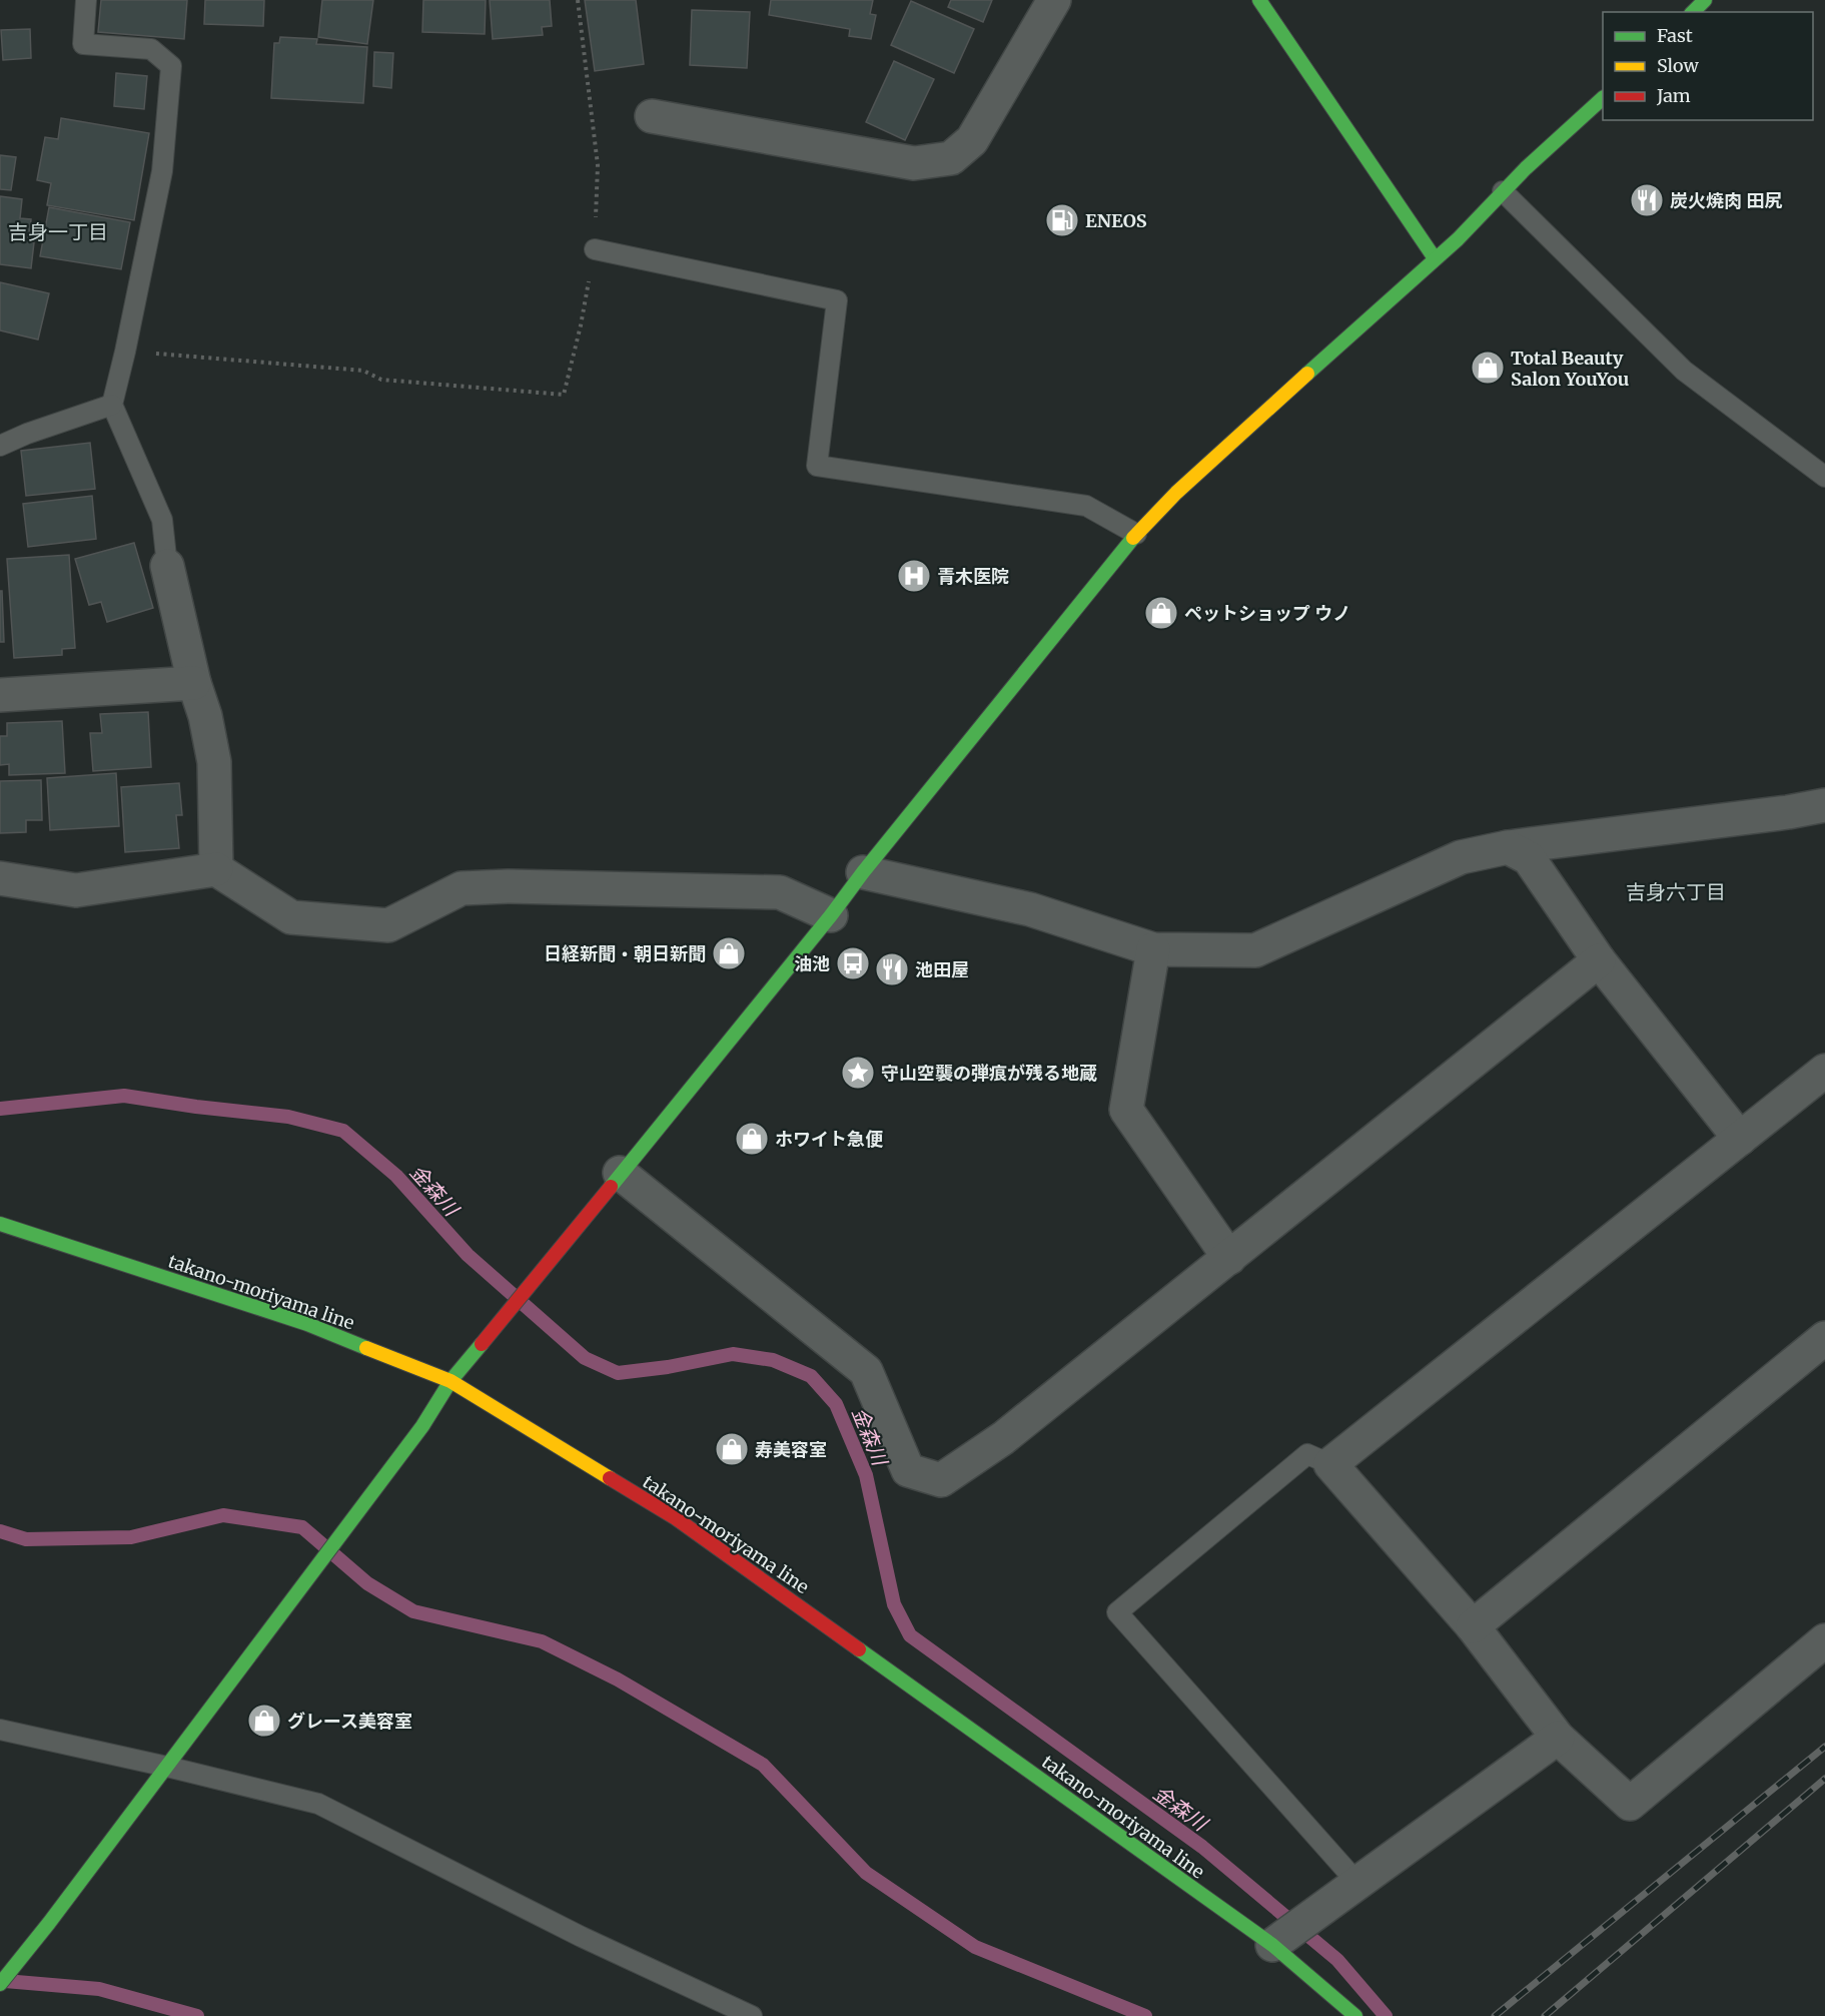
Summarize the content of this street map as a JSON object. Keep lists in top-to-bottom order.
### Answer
{
  "streets": {
    "street": ["takano-moriyama line"]
  },
  "districts": ["吉身一丁目", "吉身六丁目"],
  "water": ["金森川"],
  "places": {
    "restaurant": ["炭火焼肉 田尻", "池田屋"],
    "fuel station": ["ENEOS"],
    "shop": [
      "Total Beauty Salon YouYou",
      "ペットショップ ウノ",
      "日経新聞・朝日新聞",
      "ホワイト急便",
      "寿美容室",
      "グレース美容室"
    ],
    "hospital": ["青木医院"],
    "bus stop": ["油池"],
    "place": ["守山空襲の弾痕が残る地蔵"]
  },
  "legend": ["Fast", "Slow", "Jam"]
}
